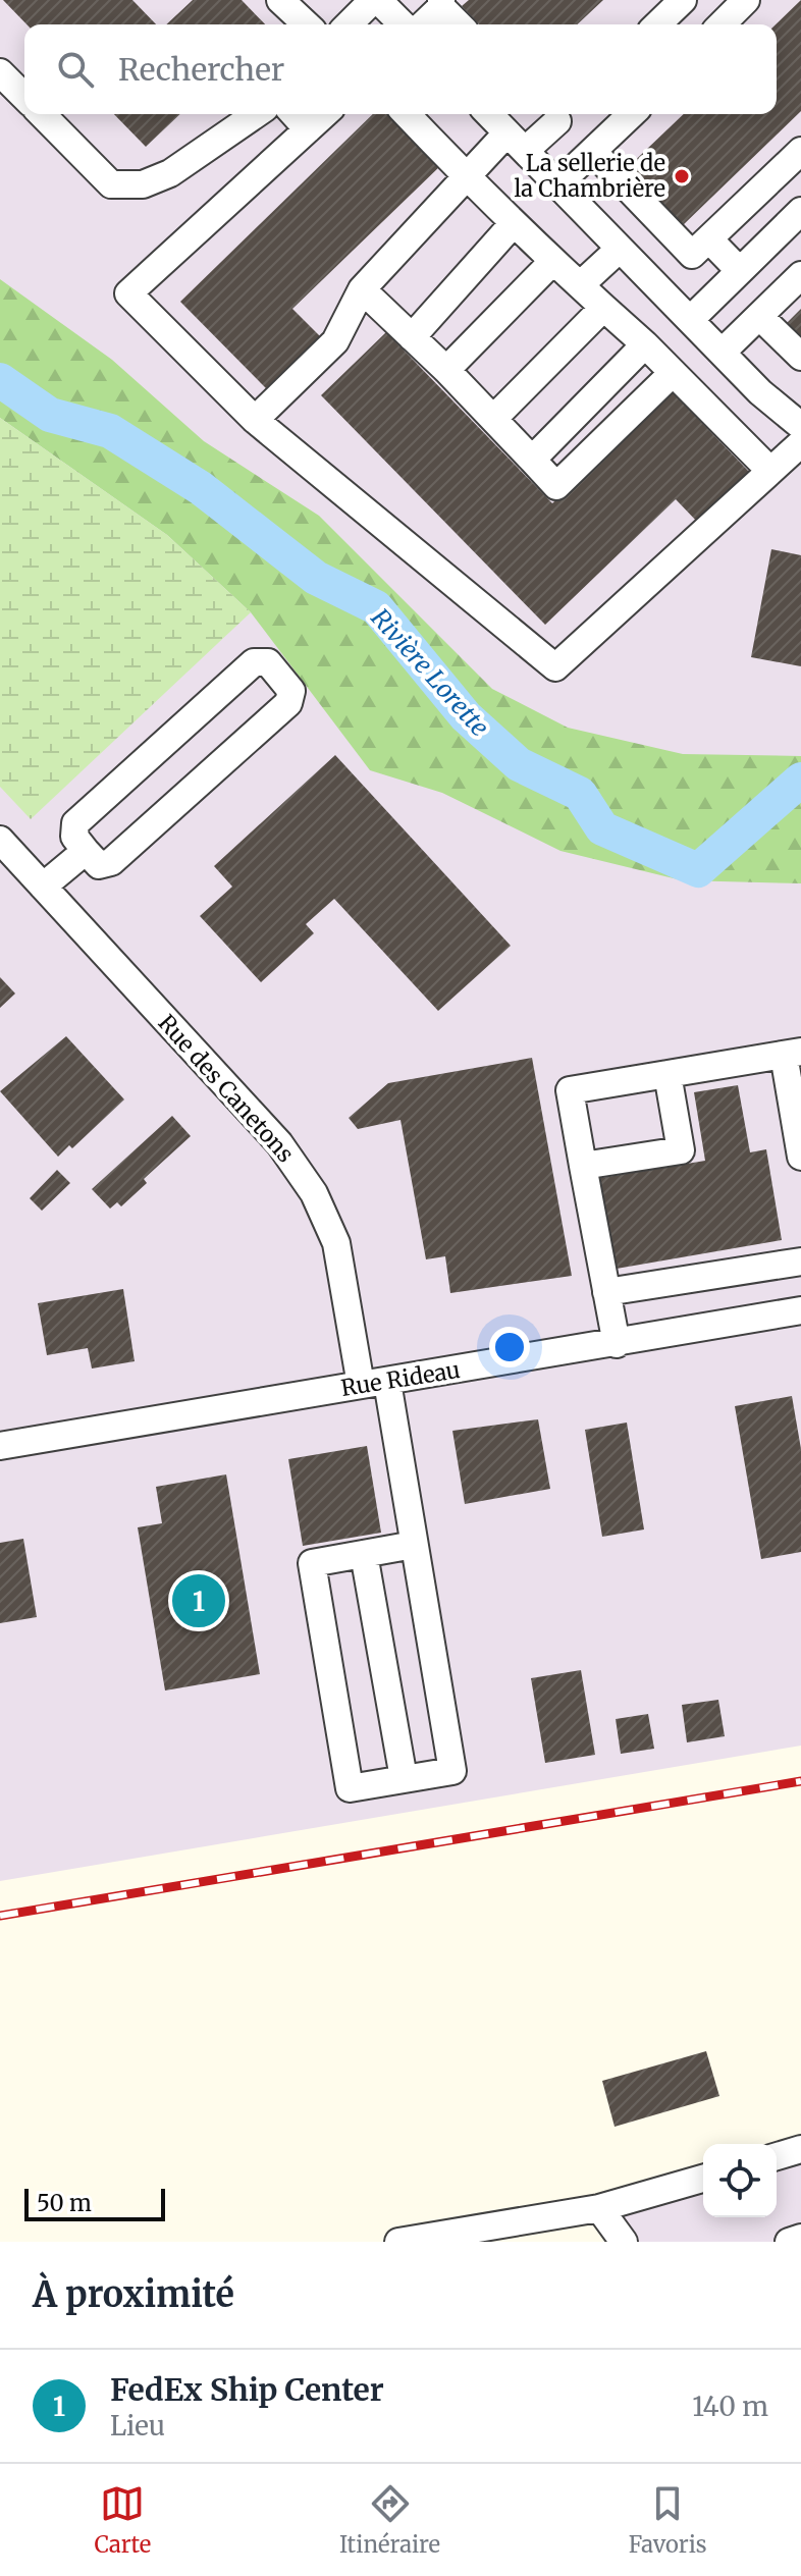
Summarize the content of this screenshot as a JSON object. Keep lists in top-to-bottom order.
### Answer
{
  "streets": {
    "street": ["Rue des Canetons", "Rue Rideau"]
  },
  "crossings": [
    ["Rue des Canetons", "Rue Rideau"]
  ],
  "water": ["Rivière Lorette"],
  "places": ["La sellerie de la Chambrière"],
  "scale_bar": "50 m",
  "page": {
    "search": "Rechercher",
    "pins": "1",
    "scale": "50 m",
    "heading": "À proximité",
    "list": [
      {
        "mark": "1",
        "name": "FedEx Ship Center",
        "note": "Lieu",
        "value": "140 m"
      }
    ],
    "nav": ["Carte", "Itinéraire", "Favoris"]
  }
}
